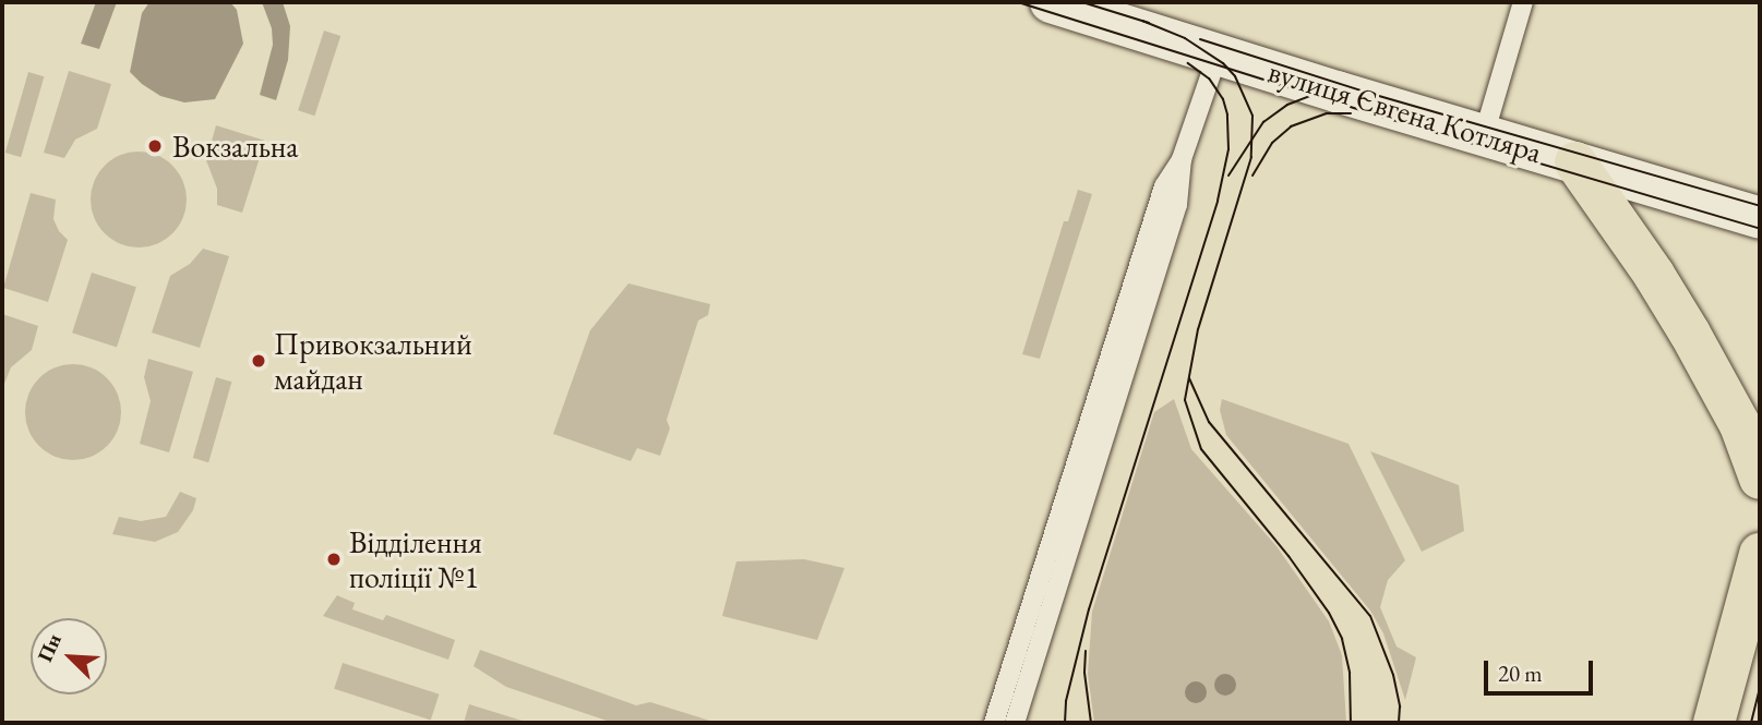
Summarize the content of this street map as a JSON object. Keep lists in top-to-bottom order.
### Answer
{
  "streets": {
    "main road": ["вулиця Євгена Котляра"]
  },
  "places": ["Вокзальна", "Привокзальний майдан", "Відділення поліції №1"],
  "scale_bar": "20 m",
  "north": "top left"
}
